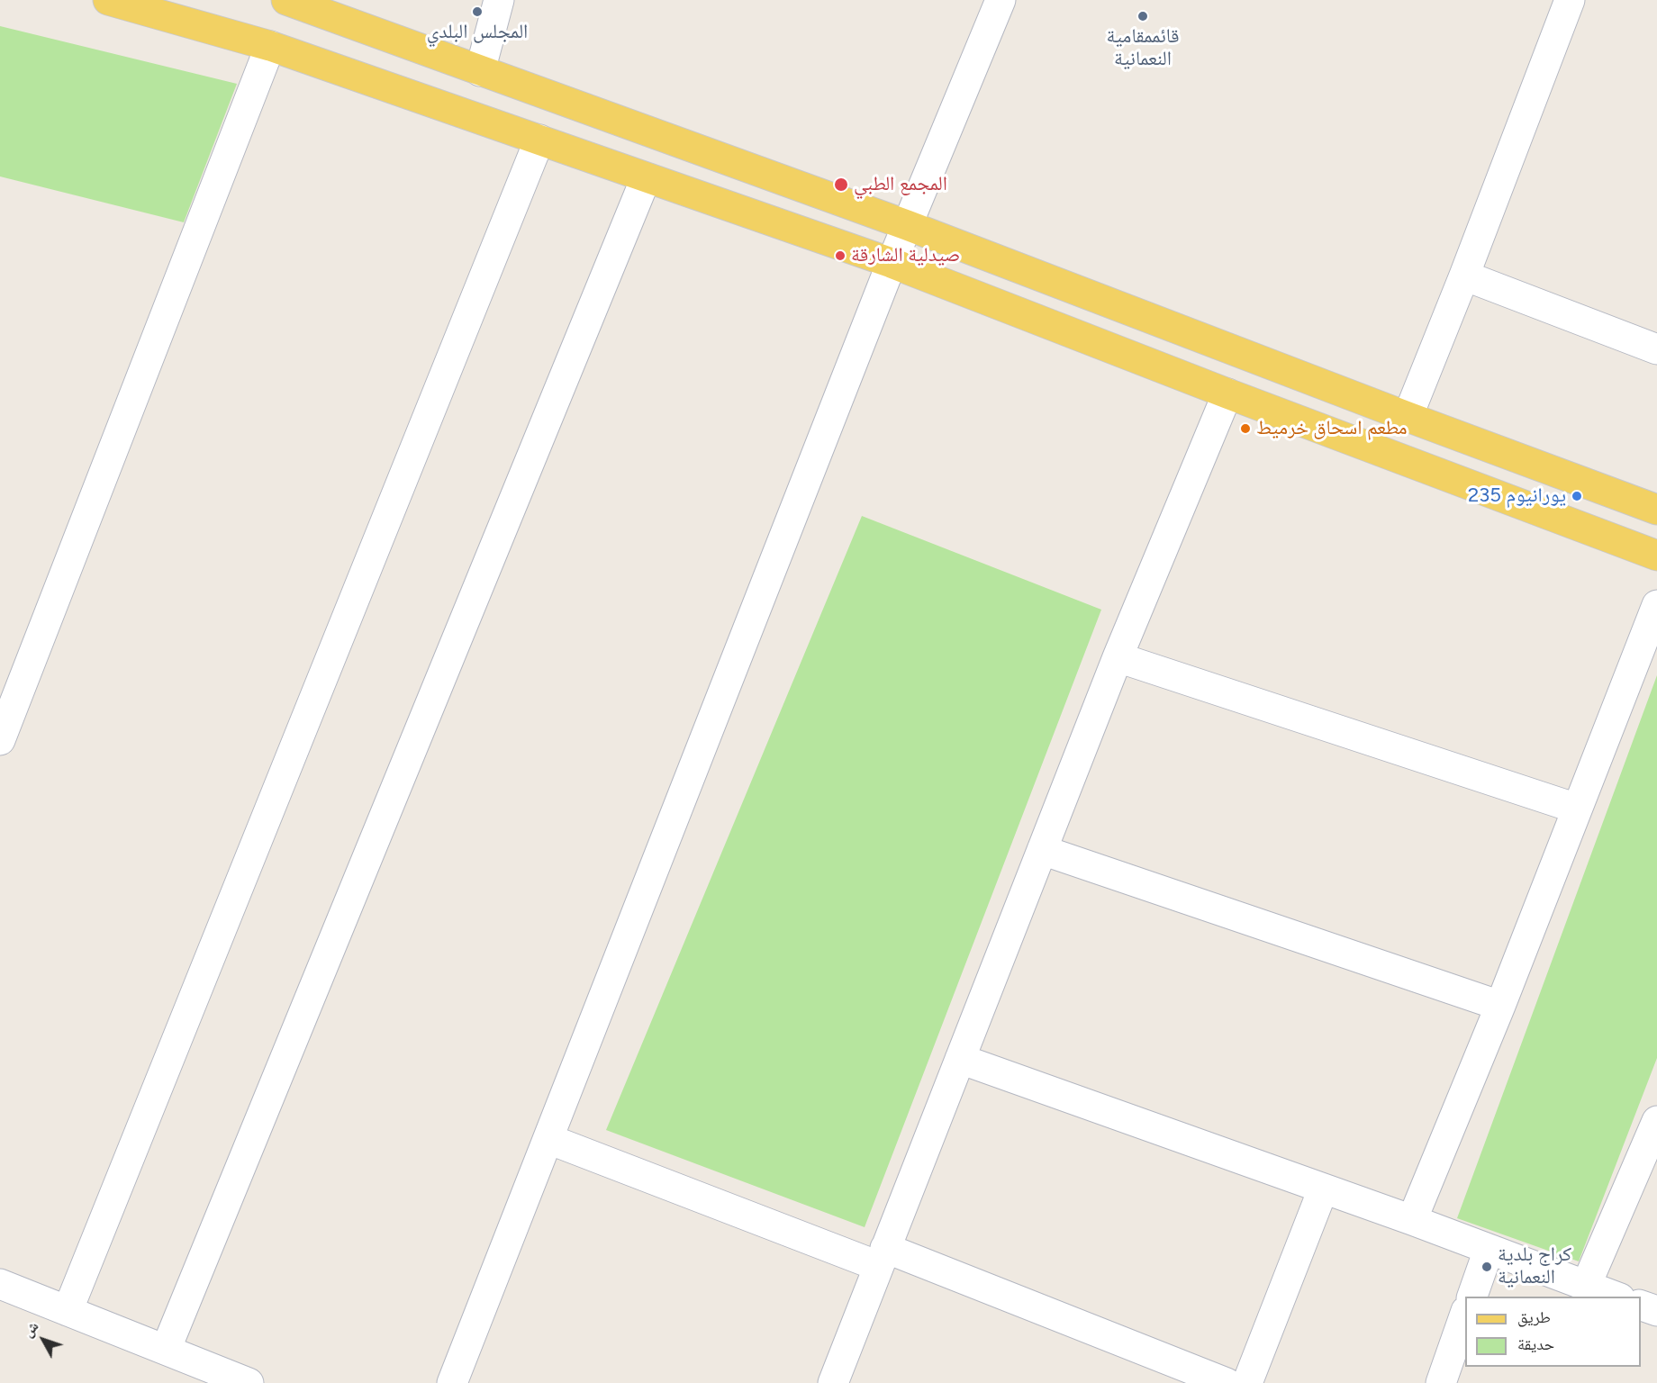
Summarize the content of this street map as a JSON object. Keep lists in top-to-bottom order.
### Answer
{
  "places": [
    "المجلس البلدي",
    "قائممقامية النعمانية",
    "المجمع الطبي",
    "صيدلية الشارقة",
    "مطعم اسحاق خرميط",
    "يورانيوم 235",
    "كراج بلدية النعمانية"
  ],
  "legend": ["طريق", "حديقة"],
  "north": "top left"
}
